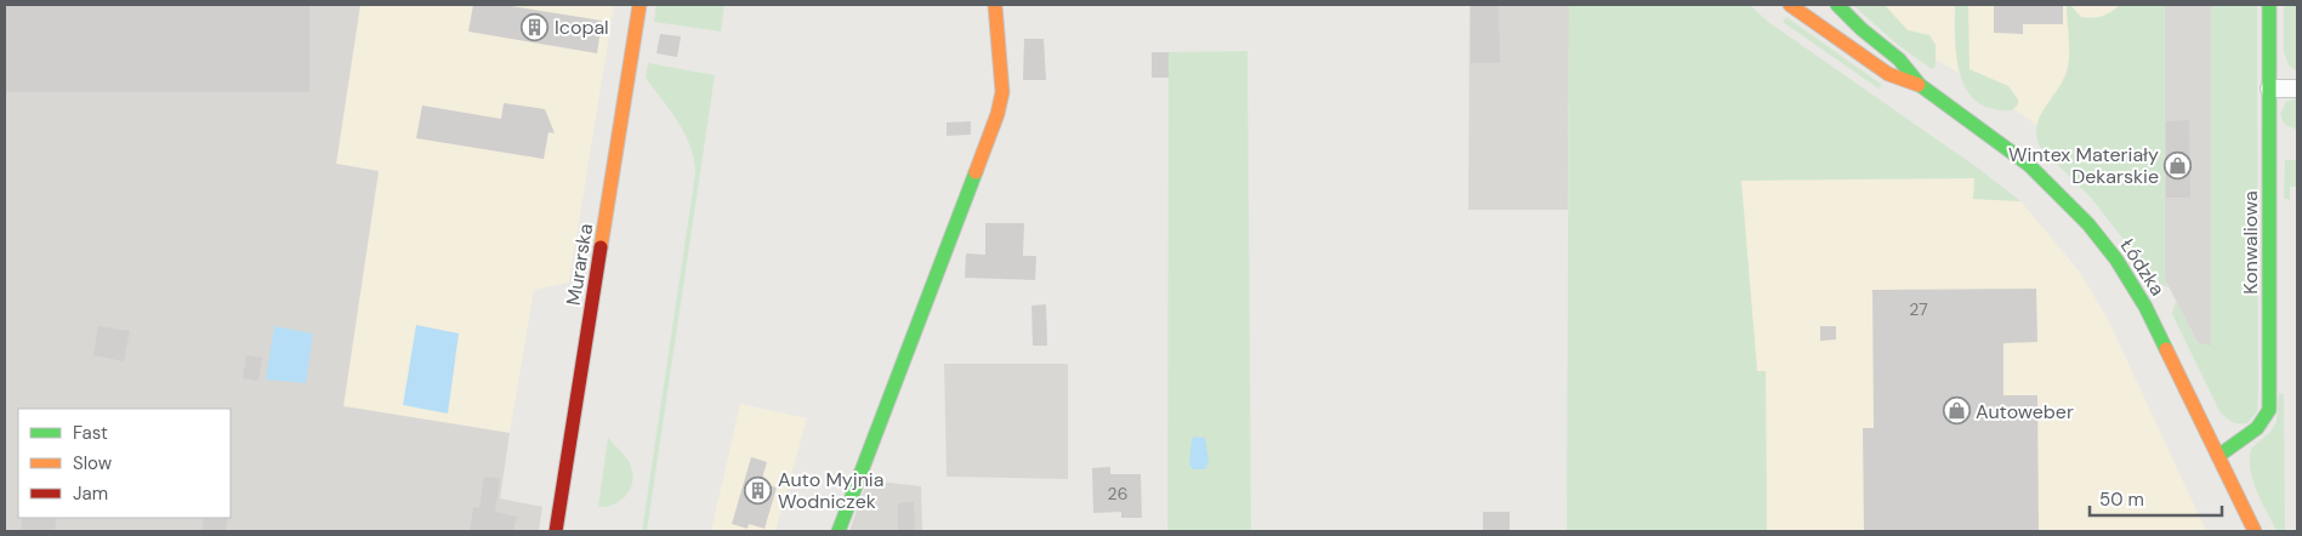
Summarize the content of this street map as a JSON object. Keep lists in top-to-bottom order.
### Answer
{
  "streets": {
    "street": ["Konwaliowa", "Murarska", "Łódzka"]
  },
  "crossings": [
    ["Konwaliowa", "Łódzka"]
  ],
  "places": {
    "building": ["Icopal", "Auto Myjnia Wodniczek"],
    "shop": ["Wintex Materiały Dekarskie", "Autoweber"]
  },
  "house_numbers": ["27", "26"],
  "legend": ["Fast", "Slow", "Jam"],
  "scale_bar": "50 m"
}
